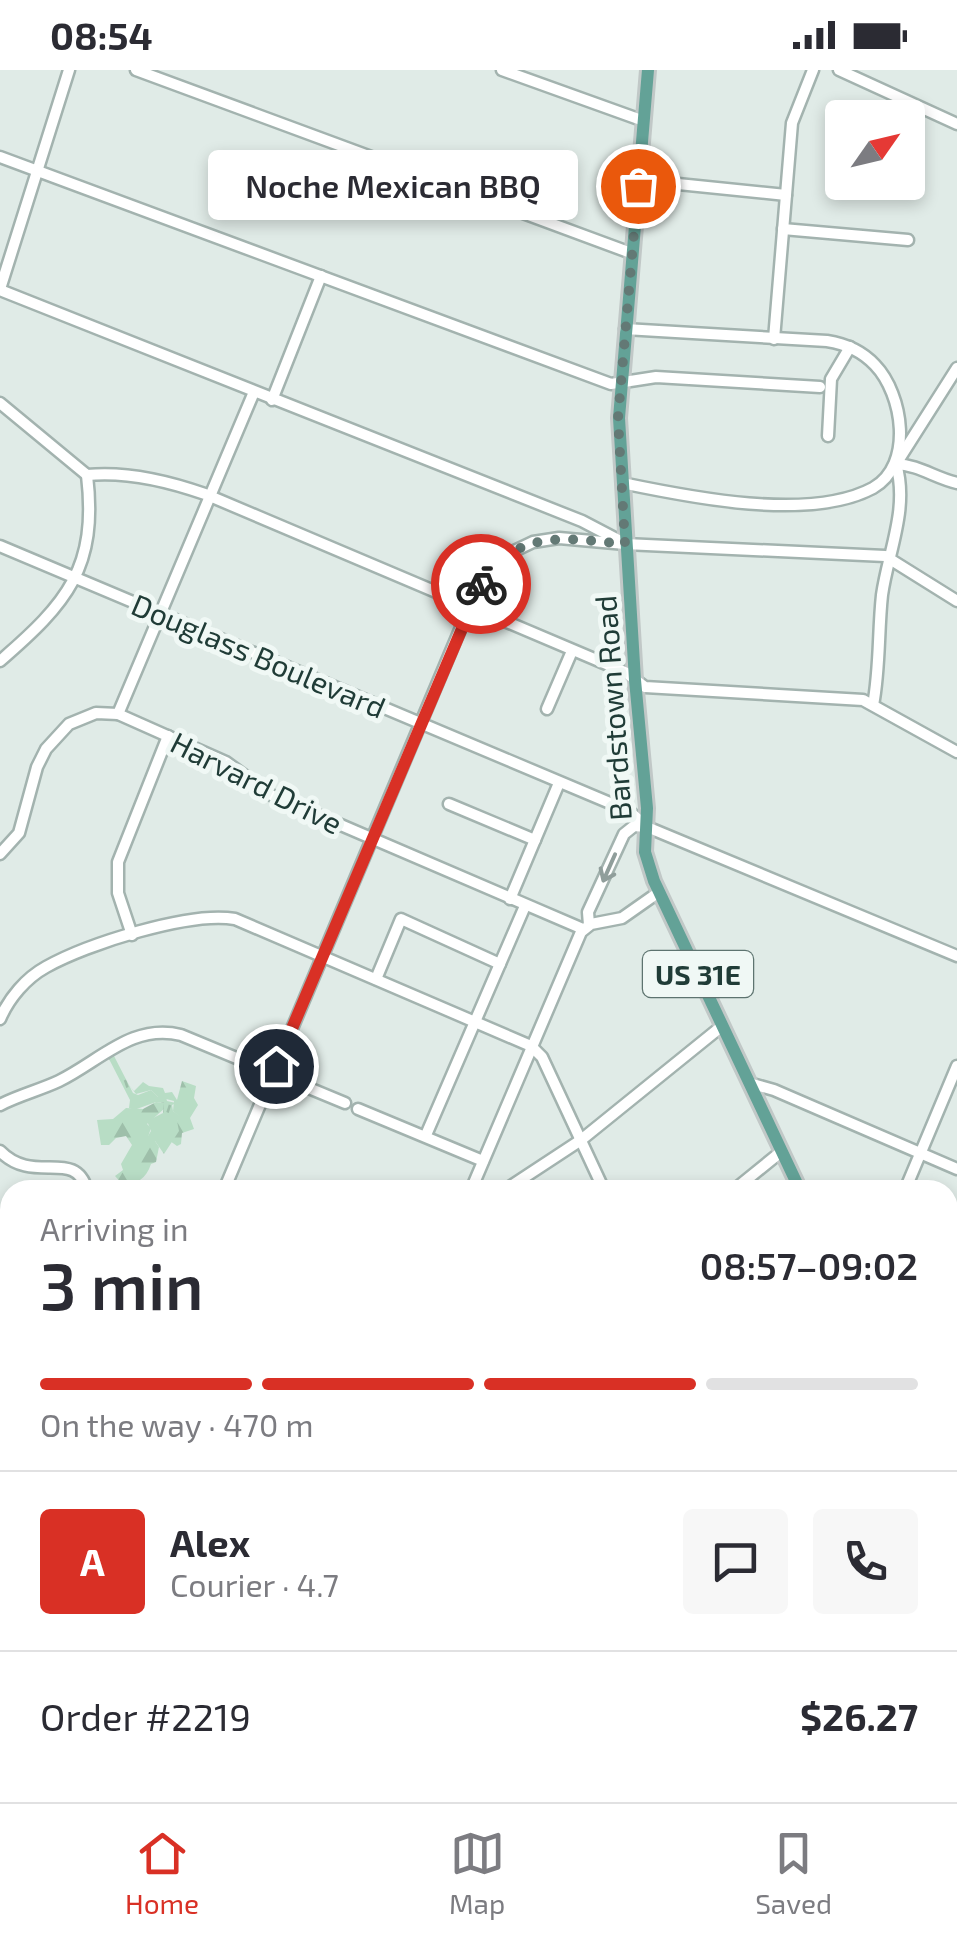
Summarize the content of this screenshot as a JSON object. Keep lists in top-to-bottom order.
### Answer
{
  "streets": {
    "main road": ["Bardstown Road", "US 31E"],
    "street": ["Douglass Boulevard", "Harvard Drive"]
  },
  "crossings": [
    ["Douglass Boulevard", "Bardstown Road"]
  ],
  "places": ["Noche Mexican BBQ"],
  "north": "top right",
  "page": {
    "status": "08:54",
    "bubble": "Noche Mexican BBQ",
    "heading": ["3 min", "Arriving in", "08:57–09:02"],
    "panel": [
      "Alex",
      "Courier · 4.7",
      "Order #2219",
      "$26.27"
    ],
    "bar": "On the way · 470 m",
    "round": "A",
    "tabs": ["Home", "Map", "Saved"]
  }
}
